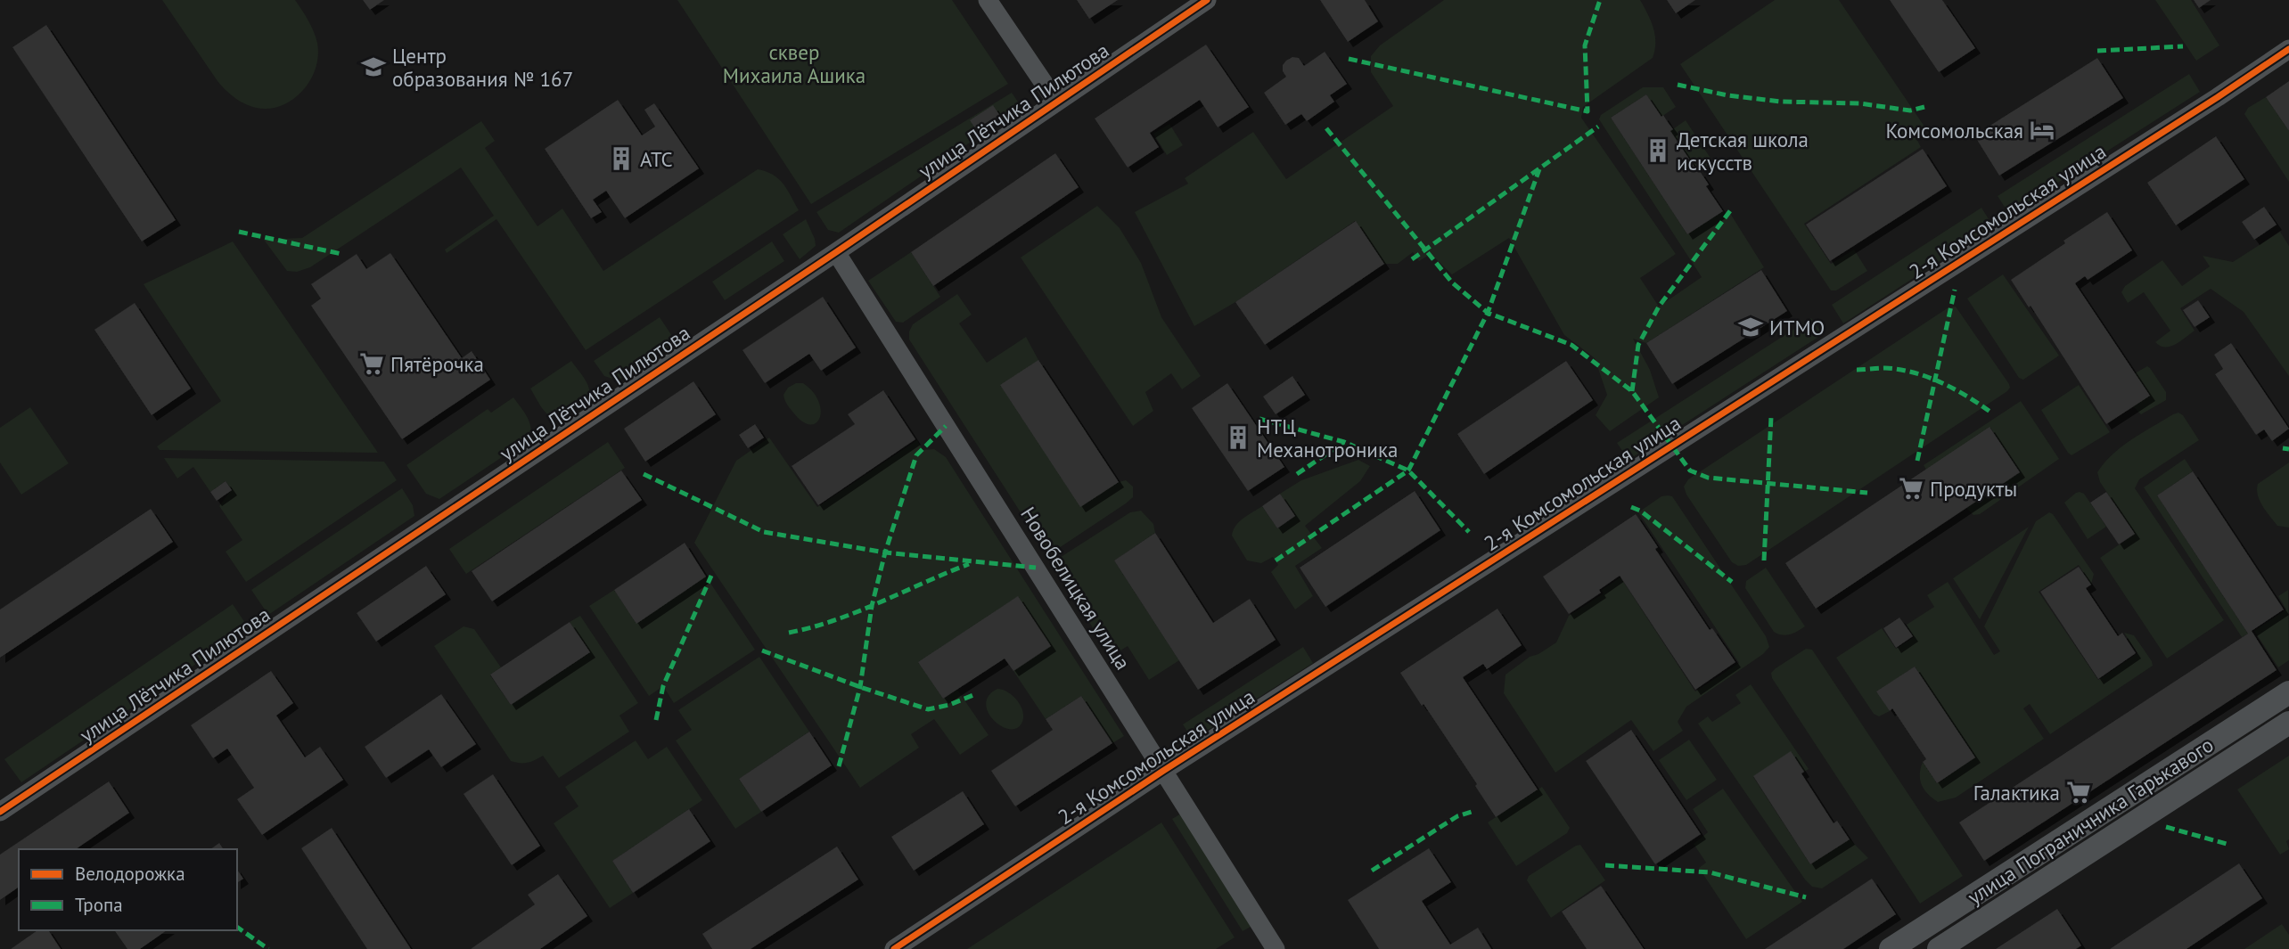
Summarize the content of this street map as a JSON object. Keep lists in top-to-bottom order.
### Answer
{
  "streets": {
    "street": [
      "улица Лётчика Пилютова",
      "2-я Комсомольская улица",
      "Новобелицкая улица",
      "улица Пограничника Гарькавого"
    ]
  },
  "crossings": [
    ["улица Лётчика Пилютова", "Новобелицкая улица"],
    ["2-я Комсомольская улица", "Новобелицкая улица"]
  ],
  "parks": ["сквер Михаила Ашика"],
  "places": {
    "school or university": ["Центр образования № 167", "ИТМО"],
    "hotel": ["Комсомольская"],
    "building": ["Детская школа искусств", "АТС", "НТЦ Механотроника"],
    "supermarket": ["Пятёрочка", "Продукты", "Галактика"]
  },
  "legend": ["Велодорожка", "Тропа"]
}
